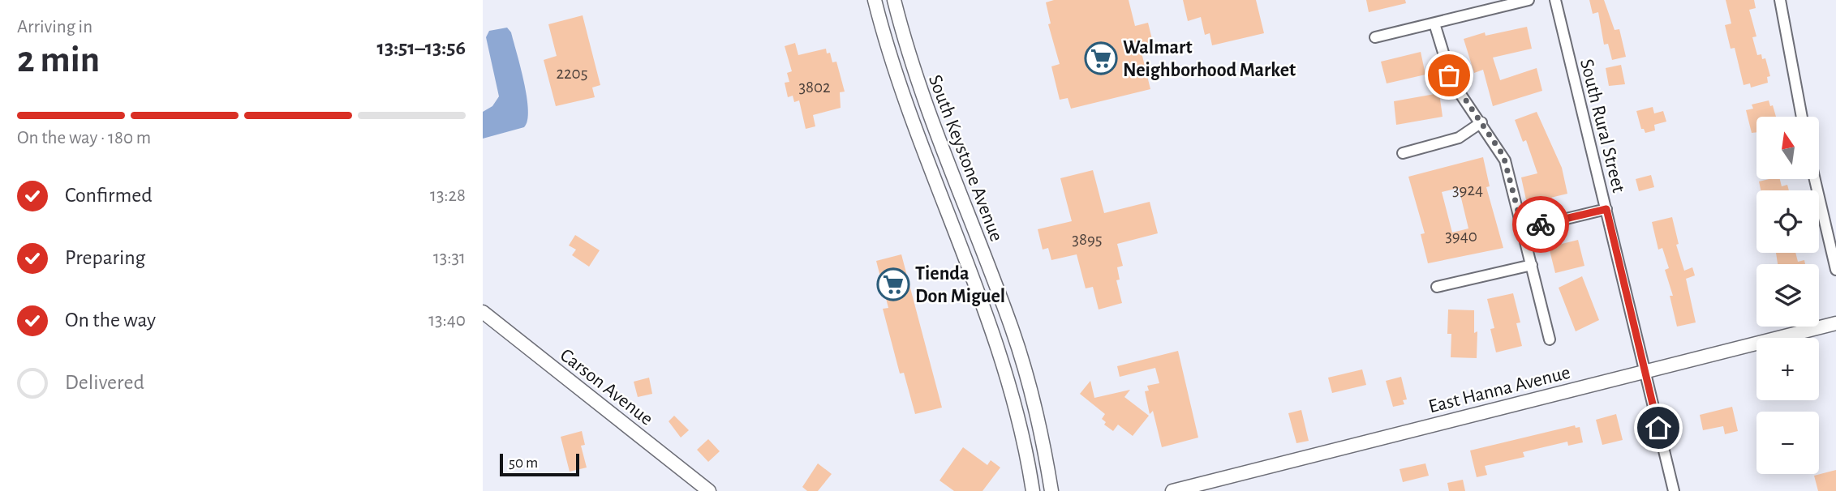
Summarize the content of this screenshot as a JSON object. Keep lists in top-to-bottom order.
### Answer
{
  "streets": {
    "main road": ["South Keystone Avenue", "Carson Avenue", "East Hanna Avenue"],
    "street": ["South Rural Street"]
  },
  "crossings": [
    ["South Rural Street", "East Hanna Avenue"]
  ],
  "places": {
    "supermarket": ["Walmart Neighborhood Market", "Tienda Don Miguel"]
  },
  "house_numbers": [
    "2205",
    "3802",
    "3924",
    "3940",
    "3895"
  ],
  "scale_bar": "50 m",
  "north": "top",
  "page": {
    "heading": ["2 min", "Arriving in", "13:51–13:56"],
    "bar": "On the way · 180 m",
    "map_buttons": ["+", "−"],
    "list": [
      ["Confirmed", "13:28"],
      ["Preparing", "13:31"],
      ["On the way", "13:40"],
      "Delivered"
    ],
    "scale": "50 m"
  }
}
